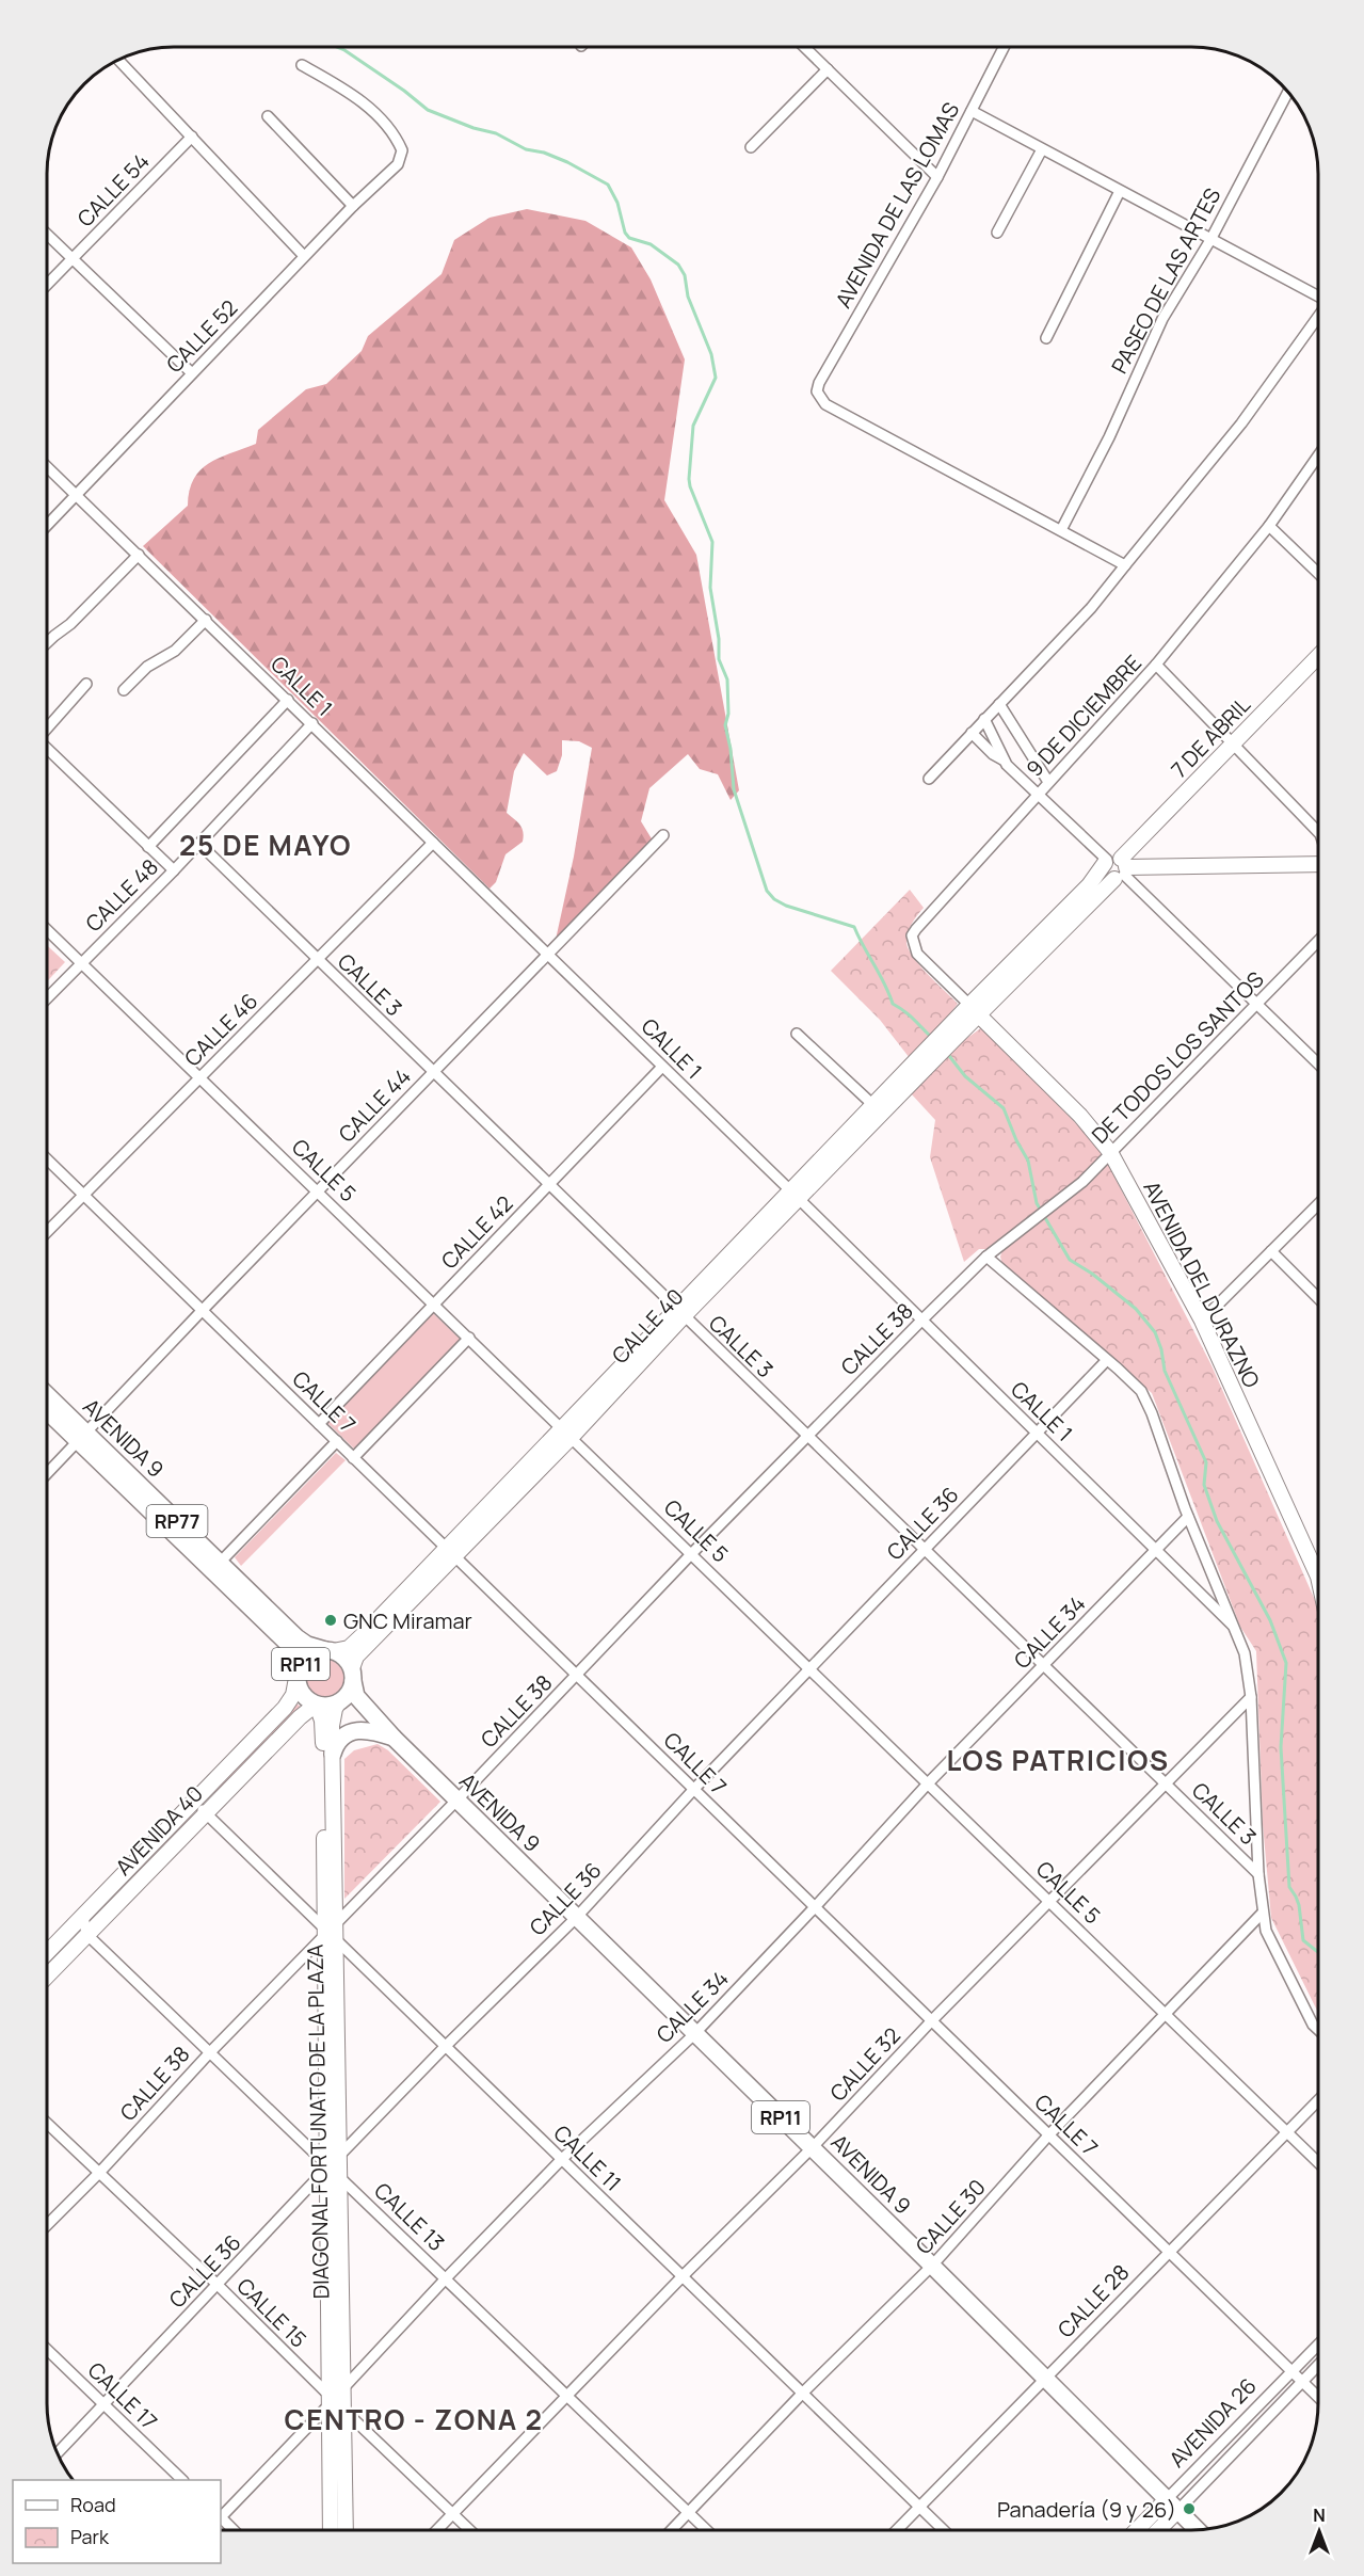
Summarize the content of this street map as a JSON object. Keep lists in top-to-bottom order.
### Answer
{
  "streets": {
    "main road": [
      "7 DE ABRIL",
      "AVENIDA DEL DURAZNO",
      "CALLE 40",
      "AVENIDA 9",
      "RP77",
      "RP11",
      "AVENIDA 40",
      "DIAGONAL FORTUNATO DE LA PLAZA",
      "AVENIDA 26"
    ],
    "street": [
      "CALLE 54",
      "AVENIDA DE LAS LOMAS",
      "PASEO DE LAS ARTES",
      "CALLE 52",
      "CALLE 1",
      "9 DE DICIEMBRE",
      "CALLE 48",
      "CALLE 3",
      "CALLE 46",
      "DE TODOS LOS SANTOS",
      "CALLE 44",
      "CALLE 5",
      "CALLE 42",
      "CALLE 38",
      "CALLE 7",
      "CALLE 36",
      "CALLE 34",
      "CALLE 32",
      "CALLE 11",
      "CALLE 13",
      "CALLE 30",
      "CALLE 28",
      "CALLE 15",
      "CALLE 17"
    ]
  },
  "crossings": [
    ["AVENIDA DE LAS LOMAS", "PASEO DE LAS ARTES"],
    ["CALLE 52", "CALLE 1"],
    ["CALLE 1", "CALLE 48"],
    ["CALLE 1", "CALLE 3"],
    ["CALLE 1", "CALLE 46"],
    ["CALLE 1", "CALLE 44"],
    ["CALLE 1", "CALLE 42"],
    ["CALLE 1", "CALLE 40"],
    ["CALLE 1", "CALLE 38"],
    ["CALLE 1", "CALLE 36"],
    ["CALLE 1", "CALLE 34"],
    ["CALLE 1", "CALLE 32"],
    ["CALLE 1", "CALLE 30"],
    ["9 DE DICIEMBRE", "7 DE ABRIL"],
    ["9 DE DICIEMBRE", "AVENIDA DEL DURAZNO"],
    ["7 DE ABRIL", "AVENIDA DEL DURAZNO"],
    ["7 DE ABRIL", "CALLE 40"],
    ["CALLE 48", "CALLE 3"],
    ["CALLE 48", "CALLE 5"],
    ["CALLE 3", "CALLE 46"],
    ["CALLE 3", "CALLE 44"],
    ["CALLE 3", "CALLE 42"],
    ["CALLE 3", "CALLE 40"],
    ["CALLE 3", "CALLE 38"],
    ["CALLE 3", "CALLE 36"],
    ["CALLE 3", "CALLE 34"],
    ["CALLE 3", "CALLE 32"],
    ["CALLE 46", "CALLE 5"],
    ["CALLE 46", "CALLE 7"],
    ["DE TODOS LOS SANTOS", "AVENIDA DEL DURAZNO"],
    ["DE TODOS LOS SANTOS", "CALLE 38"],
    ["CALLE 44", "CALLE 5"],
    ["CALLE 44", "CALLE 7"],
    ["CALLE 44", "AVENIDA 9"],
    ["CALLE 5", "CALLE 42"],
    ["CALLE 5", "CALLE 40"],
    ["CALLE 5", "CALLE 38"],
    ["CALLE 5", "CALLE 36"],
    ["CALLE 5", "CALLE 34"],
    ["CALLE 5", "CALLE 32"],
    ["CALLE 5", "CALLE 30"],
    ["CALLE 5", "CALLE 28"],
    ["CALLE 42", "CALLE 7"],
    ["CALLE 40", "CALLE 7"],
    ["CALLE 40", "AVENIDA 9"],
    ["CALLE 40", "RP11"],
    ["CALLE 40", "AVENIDA 40"],
    ["CALLE 40", "DIAGONAL FORTUNATO DE LA PLAZA"],
    ["CALLE 38", "CALLE 7"],
    ["CALLE 38", "AVENIDA 9"],
    ["CALLE 38", "DIAGONAL FORTUNATO DE LA PLAZA"],
    ["CALLE 38", "CALLE 11"],
    ["CALLE 38", "CALLE 13"],
    ["CALLE 38", "CALLE 15"],
    ["CALLE 7", "CALLE 36"],
    ["CALLE 7", "CALLE 34"],
    ["CALLE 7", "CALLE 32"],
    ["CALLE 7", "CALLE 30"],
    ["CALLE 7", "CALLE 28"],
    ["CALLE 7", "AVENIDA 26"],
    ["AVENIDA 9", "CALLE 36"],
    ["AVENIDA 9", "CALLE 34"],
    ["AVENIDA 9", "RP11"],
    ["AVENIDA 9", "AVENIDA 40"],
    ["AVENIDA 9", "CALLE 32"],
    ["AVENIDA 9", "DIAGONAL FORTUNATO DE LA PLAZA"],
    ["AVENIDA 9", "CALLE 30"],
    ["AVENIDA 9", "CALLE 28"],
    ["AVENIDA 9", "AVENIDA 26"],
    ["CALLE 36", "DIAGONAL FORTUNATO DE LA PLAZA"],
    ["CALLE 36", "CALLE 11"],
    ["CALLE 36", "CALLE 13"],
    ["CALLE 36", "CALLE 15"],
    ["CALLE 36", "CALLE 17"],
    ["CALLE 34", "DIAGONAL FORTUNATO DE LA PLAZA"],
    ["CALLE 34", "CALLE 11"],
    ["CALLE 34", "CALLE 13"],
    ["CALLE 34", "CALLE 15"],
    ["RP11", "AVENIDA 40"],
    ["RP11", "DIAGONAL FORTUNATO DE LA PLAZA"],
    ["AVENIDA 40", "DIAGONAL FORTUNATO DE LA PLAZA"],
    ["AVENIDA 40", "CALLE 11"],
    ["AVENIDA 40", "CALLE 13"],
    ["CALLE 32", "CALLE 11"],
    ["CALLE 32", "CALLE 13"],
    ["CALLE 32", "CALLE 15"],
    ["DIAGONAL FORTUNATO DE LA PLAZA", "CALLE 11"],
    ["DIAGONAL FORTUNATO DE LA PLAZA", "CALLE 13"],
    ["DIAGONAL FORTUNATO DE LA PLAZA", "CALLE 15"],
    ["CALLE 11", "CALLE 30"],
    ["CALLE 11", "CALLE 28"],
    ["CALLE 13", "CALLE 30"]
  ],
  "districts": ["25 DE MAYO", "LOS PATRICIOS", "CENTRO - ZONA 2"],
  "places": ["GNC Miramar", "Panadería (9 y 26)"],
  "legend": ["Road", "Park"],
  "north": "top"
}
